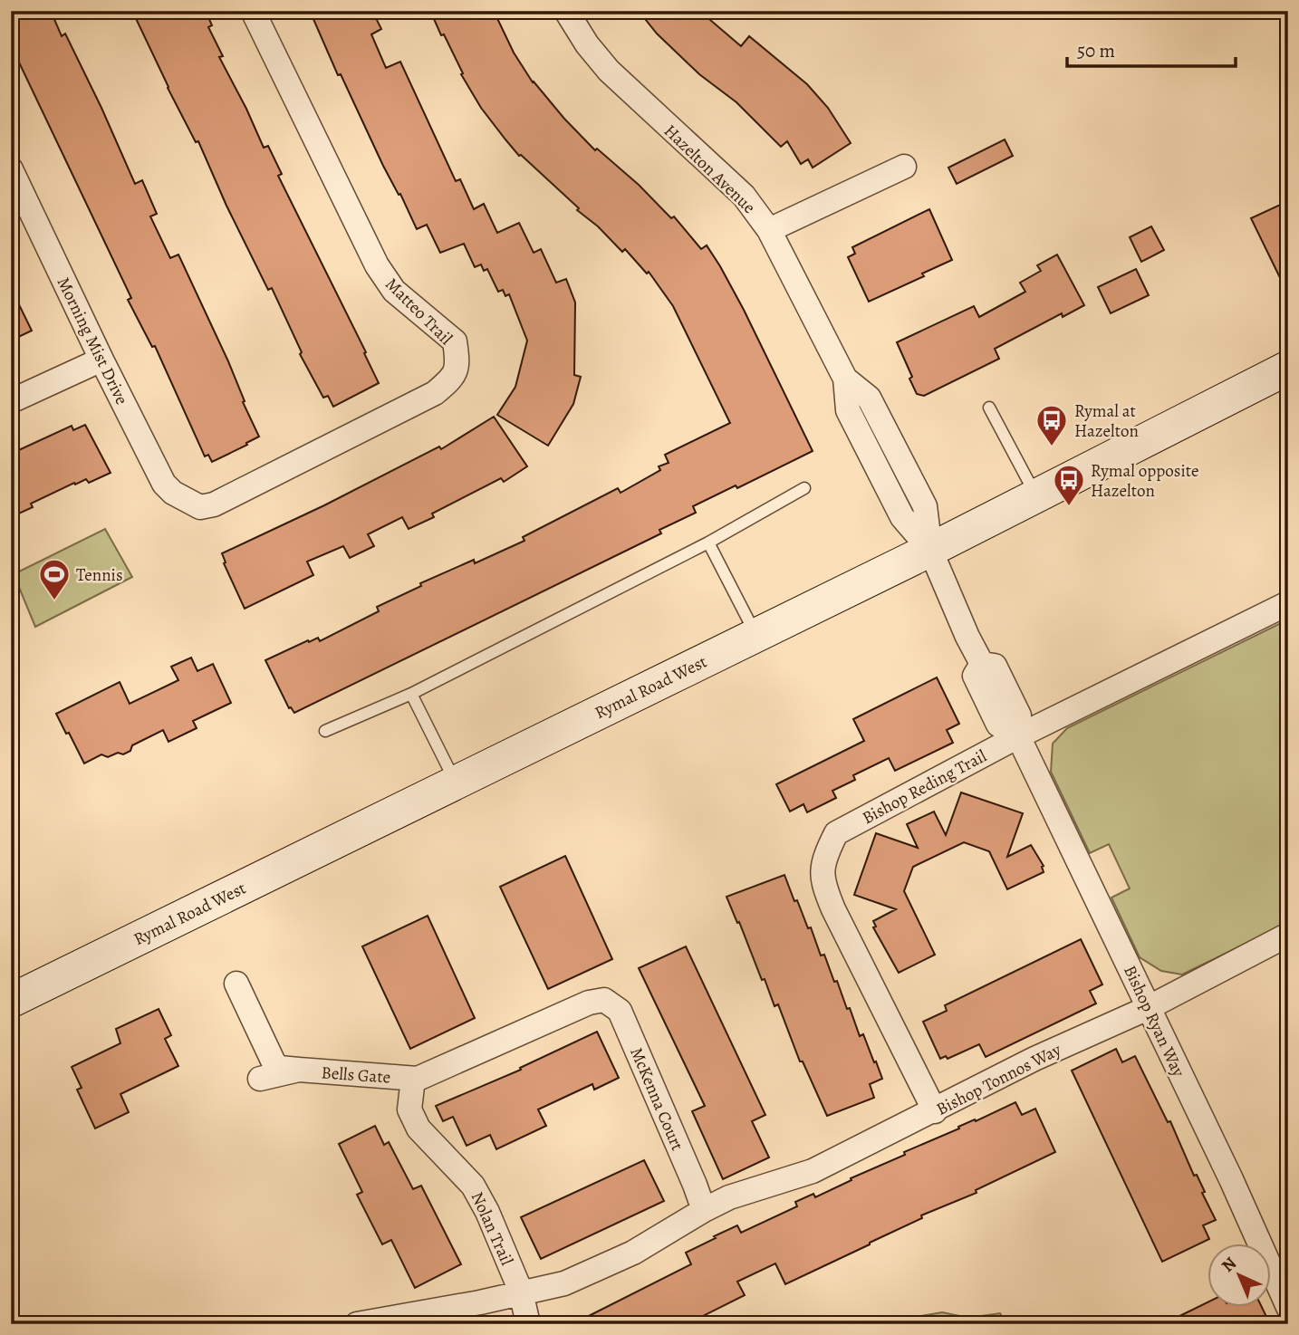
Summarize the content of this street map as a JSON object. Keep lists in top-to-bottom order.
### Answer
{
  "streets": {
    "main road": ["Rymal Road West"],
    "street": [
      "Hazelton Avenue",
      "Matteo Trail",
      "Morning Mist Drive",
      "Bishop Reding Trail",
      "Bishop Ryan Way",
      "Bells Gate",
      "Bishop Tonnos Way",
      "McKenna Court",
      "Nolan Trail"
    ]
  },
  "crossings": [
    ["Hazelton Avenue", "Rymal Road West"],
    ["Hazelton Avenue", "Bishop Ryan Way"],
    ["Matteo Trail", "Morning Mist Drive"],
    ["Rymal Road West", "Bishop Ryan Way"],
    ["Bishop Reding Trail", "Bishop Ryan Way"],
    ["Bishop Reding Trail", "Bishop Tonnos Way"],
    ["Bishop Ryan Way", "Bishop Tonnos Way"],
    ["Bells Gate", "McKenna Court"],
    ["Bells Gate", "Nolan Trail"],
    ["Bishop Tonnos Way", "McKenna Court"],
    ["McKenna Court", "Nolan Trail"]
  ],
  "places": {
    "bus stop": ["Rymal at Hazelton", "Rymal opposite Hazelton"],
    "sports": ["Tennis"]
  },
  "scale_bar": "50 m",
  "north": "top left"
}
